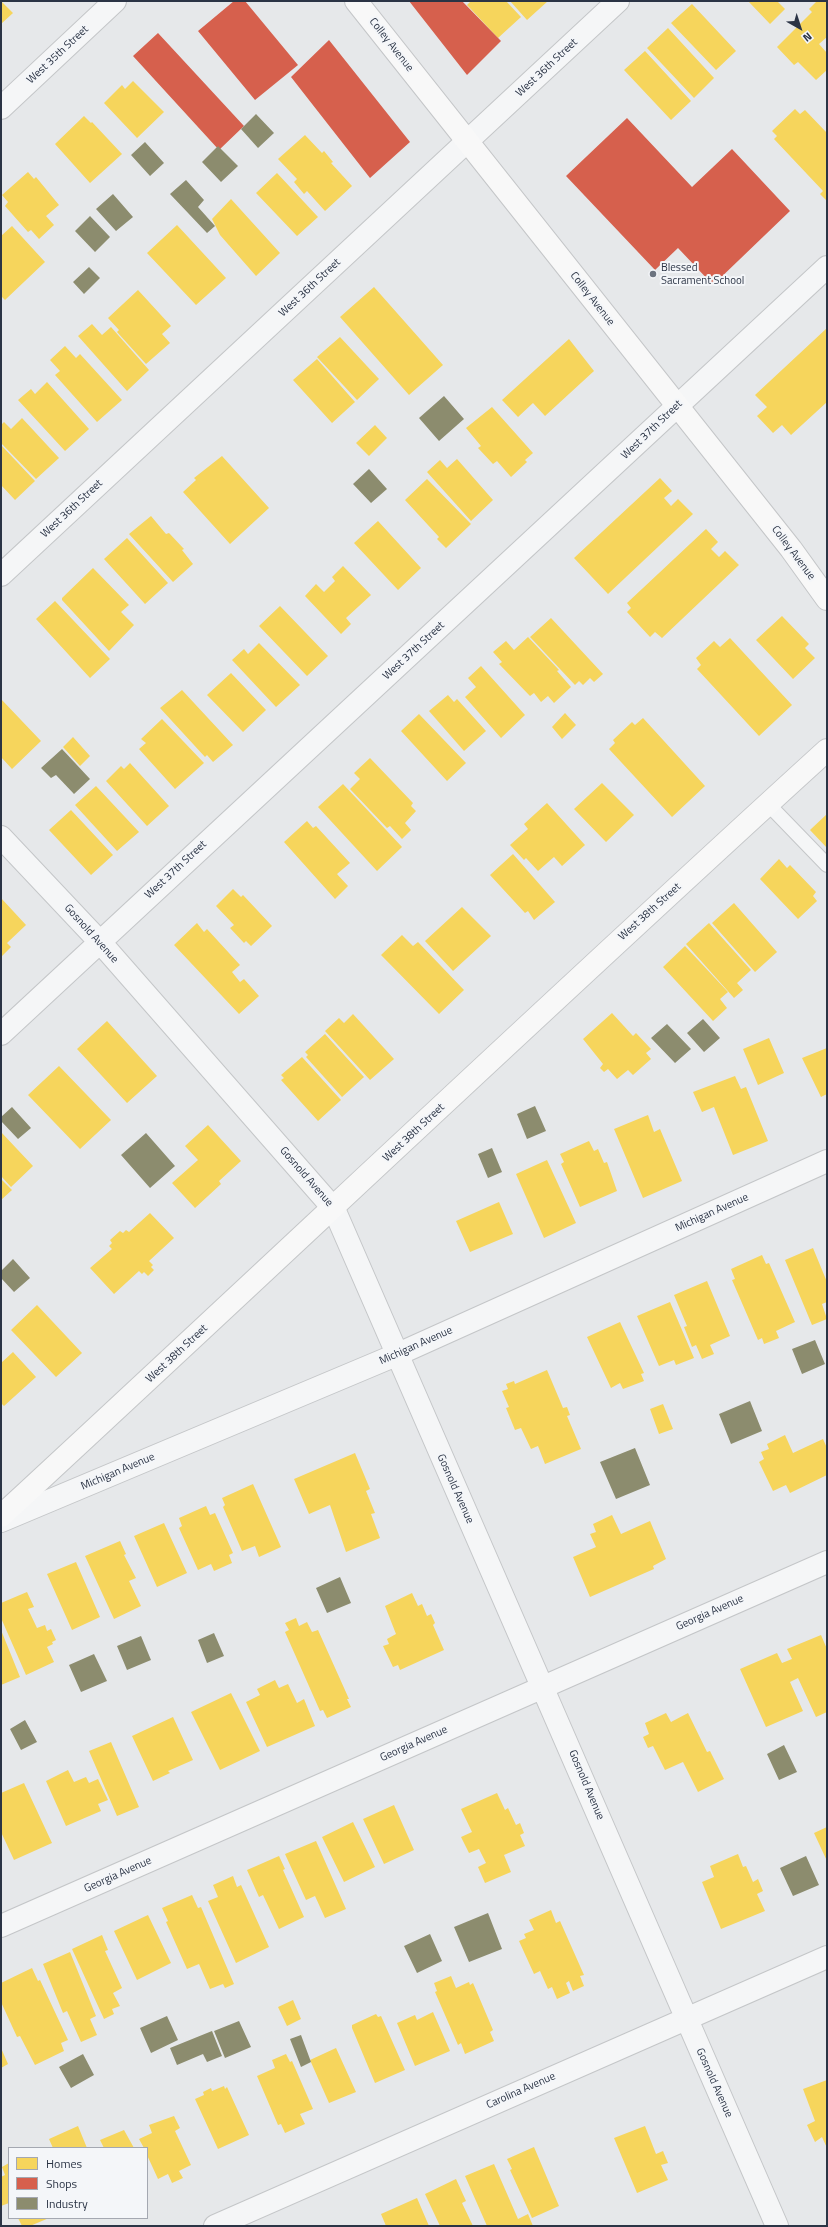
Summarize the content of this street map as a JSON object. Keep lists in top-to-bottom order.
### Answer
{
  "streets": {
    "main road": ["Colley Avenue", "West 38th Street"],
    "street": [
      "West 35th Street",
      "West 36th Street",
      "West 37th Street",
      "Gosnold Avenue",
      "Michigan Avenue",
      "Georgia Avenue",
      "Carolina Avenue"
    ]
  },
  "crossings": [
    ["Colley Avenue", "West 36th Street"],
    ["Colley Avenue", "West 37th Street"],
    ["West 37th Street", "Gosnold Avenue"],
    ["West 38th Street", "Gosnold Avenue"],
    ["Gosnold Avenue", "Michigan Avenue"],
    ["Gosnold Avenue", "Georgia Avenue"],
    ["Gosnold Avenue", "Carolina Avenue"]
  ],
  "places": ["Blessed Sacrament School"],
  "legend": ["Homes", "Shops", "Industry"],
  "north": "bottom right"
}
